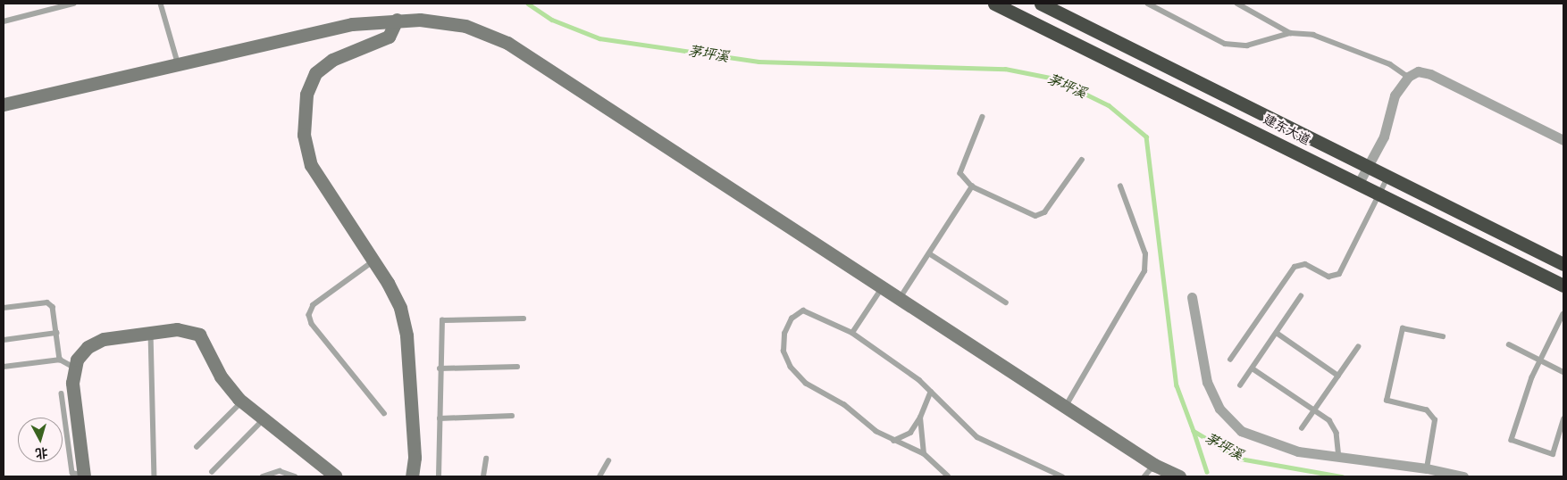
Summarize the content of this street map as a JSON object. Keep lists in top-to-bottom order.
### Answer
{
  "streets": {
    "highway": ["建东大道"]
  },
  "water": ["茅坪溪"],
  "north": "bottom"
}
